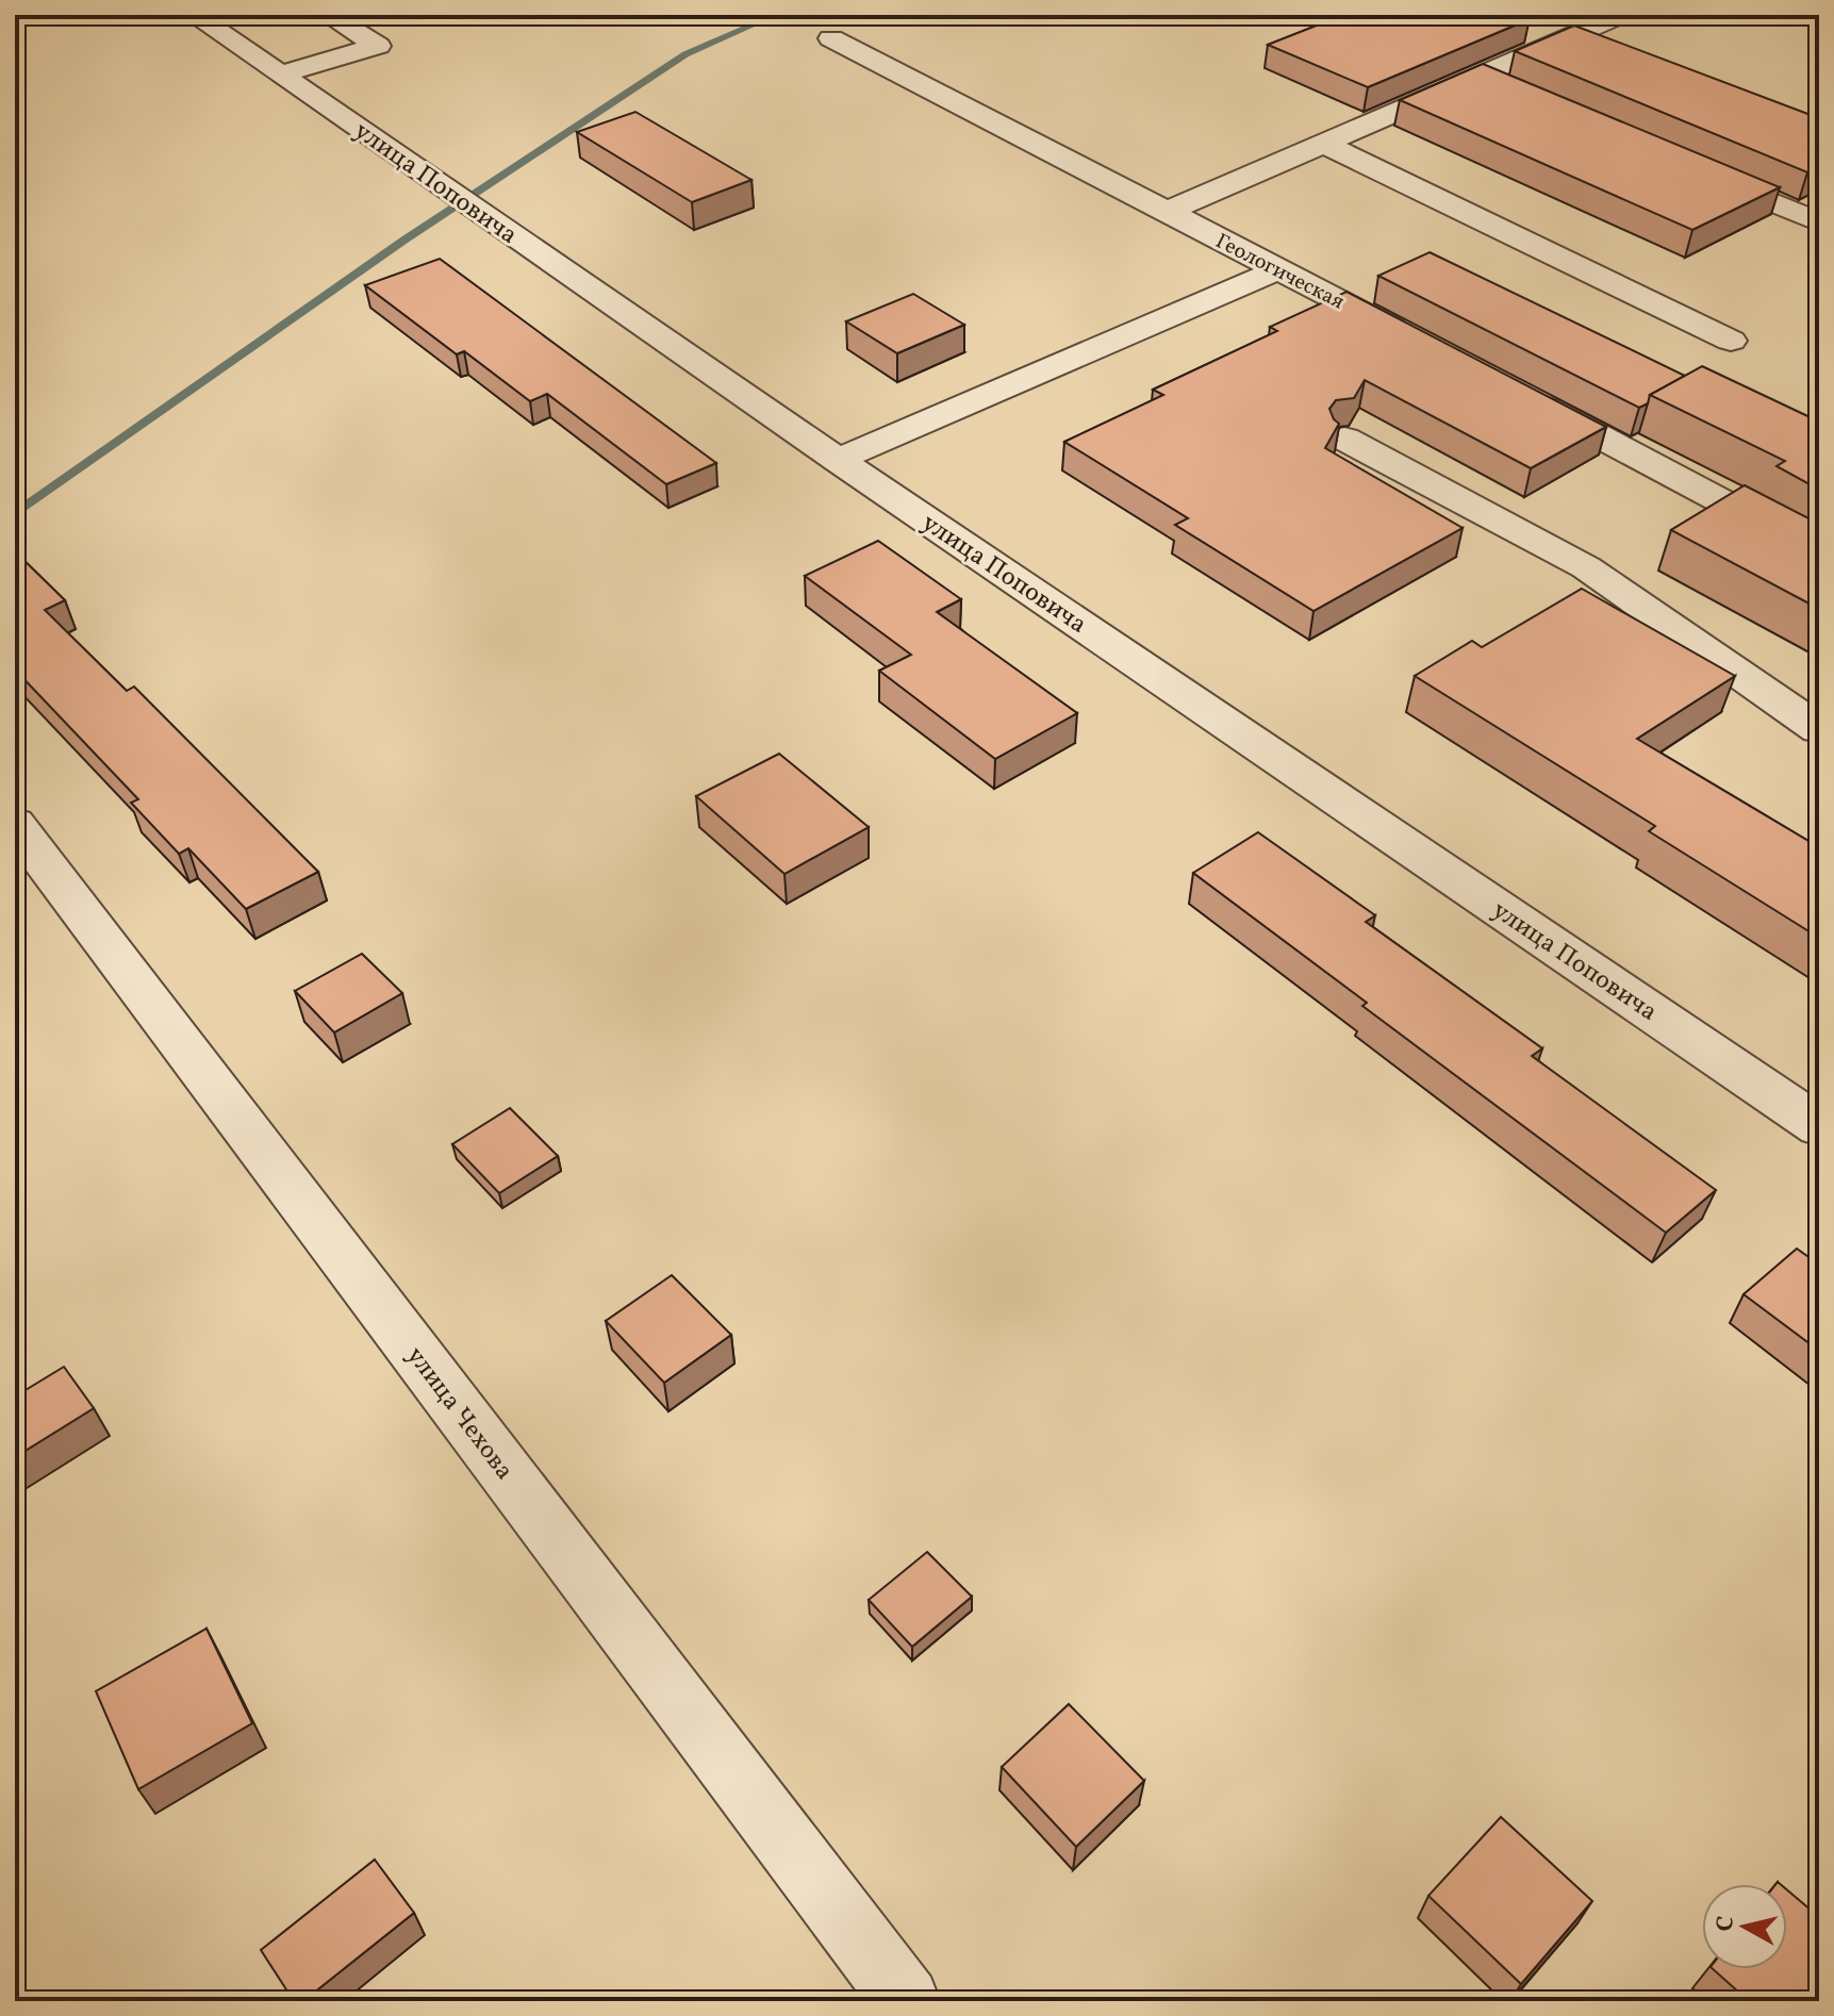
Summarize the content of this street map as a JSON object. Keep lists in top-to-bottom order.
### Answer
{
  "streets": {
    "street": ["улица Поповича", "Геологическая", "улица Чехова"]
  },
  "north": "left"
}
